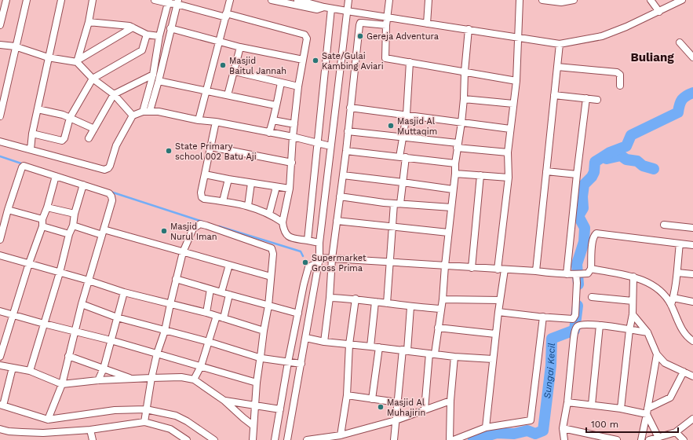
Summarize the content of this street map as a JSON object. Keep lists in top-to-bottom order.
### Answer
{
  "districts": ["Buliang"],
  "water": ["Sungai Kecil"],
  "places": [
    "Gereja Adventura",
    "Sate/Gulai Kambing Aviari",
    "Masjid Baitul Jannah",
    "Masjid Al Muttaqim",
    "State Primary school 002 Batu Aji",
    "Masjid Nurul Iman",
    "Supermarket Gross Prima",
    "Masjid Al Muhajirin"
  ],
  "scale_bar": "100 m"
}
